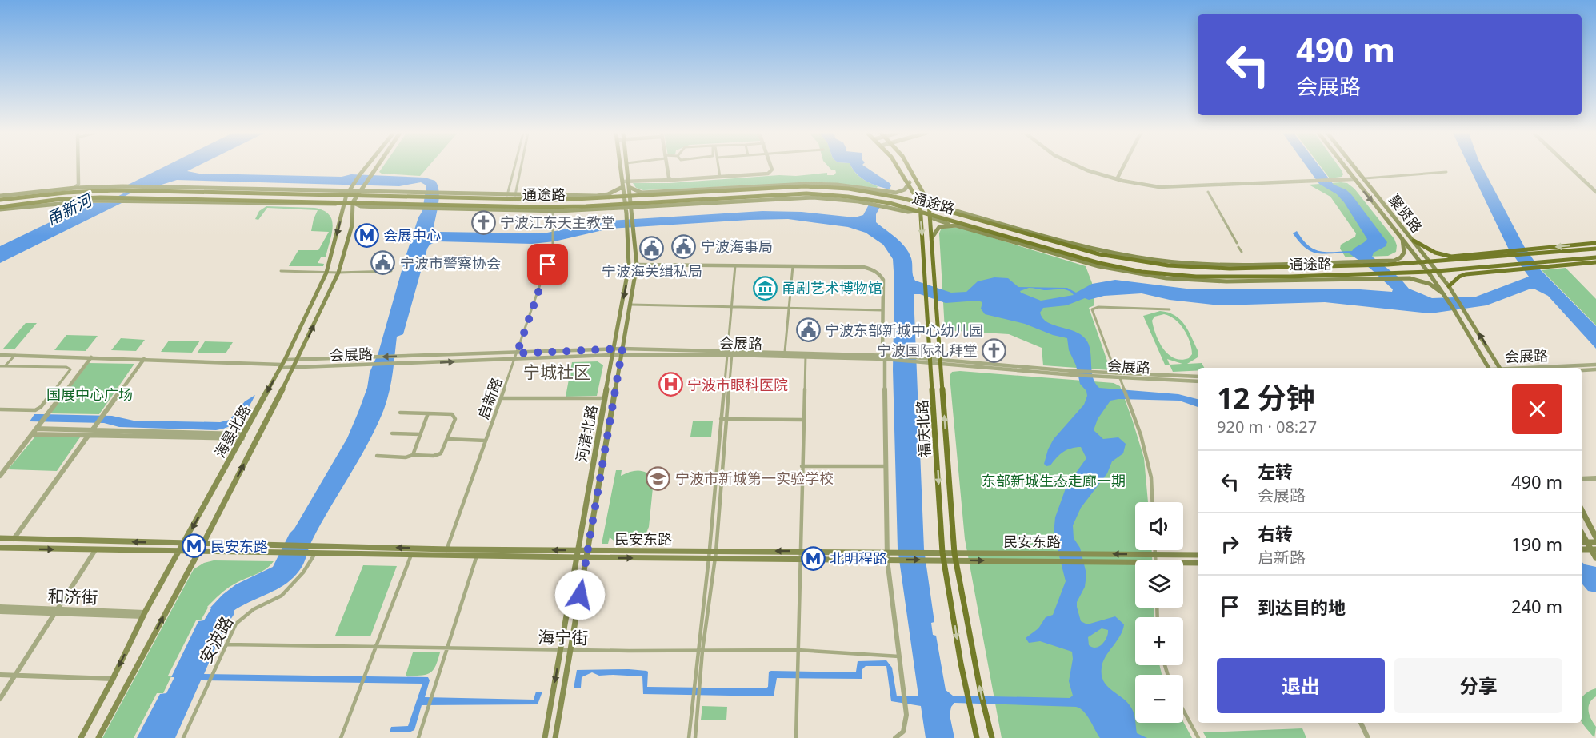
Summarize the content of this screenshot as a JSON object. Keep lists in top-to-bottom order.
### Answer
{
  "streets": {
    "main road": [
      "通途路",
      "聚贤路",
      "福庆北路",
      "海晏北路",
      "河清北路",
      "民安东路"
    ],
    "street": [
      "会展路",
      "启新路",
      "和济街",
      "海宁街",
      "安波路"
    ]
  },
  "crossings": [
    ["通途路", "聚贤路"],
    ["通途路", "福庆北路"],
    ["通途路", "河清北路"],
    ["会展路", "启新路"],
    ["会展路", "福庆北路"],
    ["会展路", "海晏北路"],
    ["会展路", "河清北路"],
    ["启新路", "民安东路"],
    ["福庆北路", "民安东路"],
    ["海晏北路", "民安东路"],
    ["海晏北路", "和济街"],
    ["河清北路", "民安东路"],
    ["河清北路", "海宁街"],
    ["民安东路", "安波路"],
    ["海宁街", "安波路"]
  ],
  "districts": ["宁城社区"],
  "water": ["甬新河"],
  "parks": ["国展中心广场", "东部新城生态走廊一期"],
  "places": {
    "church": ["宁波江东天主教堂", "宁波国际礼拜堂"],
    "metro station": ["会展中心", "民安东路", "北明程路"],
    "public building": [
      "宁波海事局",
      "宁波海关缉私局",
      "宁波市警察协会",
      "宁波东部新城中心幼儿园"
    ],
    "museum": ["甬剧艺术博物馆"],
    "hospital": ["宁波市眼科医院"],
    "school or university": ["宁波市新城第一实验学校"]
  },
  "page": {
    "turn": ["490 m", "会展路"],
    "heading": ["12 分钟", "920 m · 08:27"],
    "list": [
      {
        "name": "左转",
        "note": "会展路",
        "value": "490 m"
      },
      {
        "name": "右转",
        "note": "启新路",
        "value": "190 m"
      },
      {
        "name": "到达目的地",
        "value": "240 m"
      }
    ],
    "map_buttons": ["+", "−"],
    "buttons": ["退出", "分享"]
  }
}
